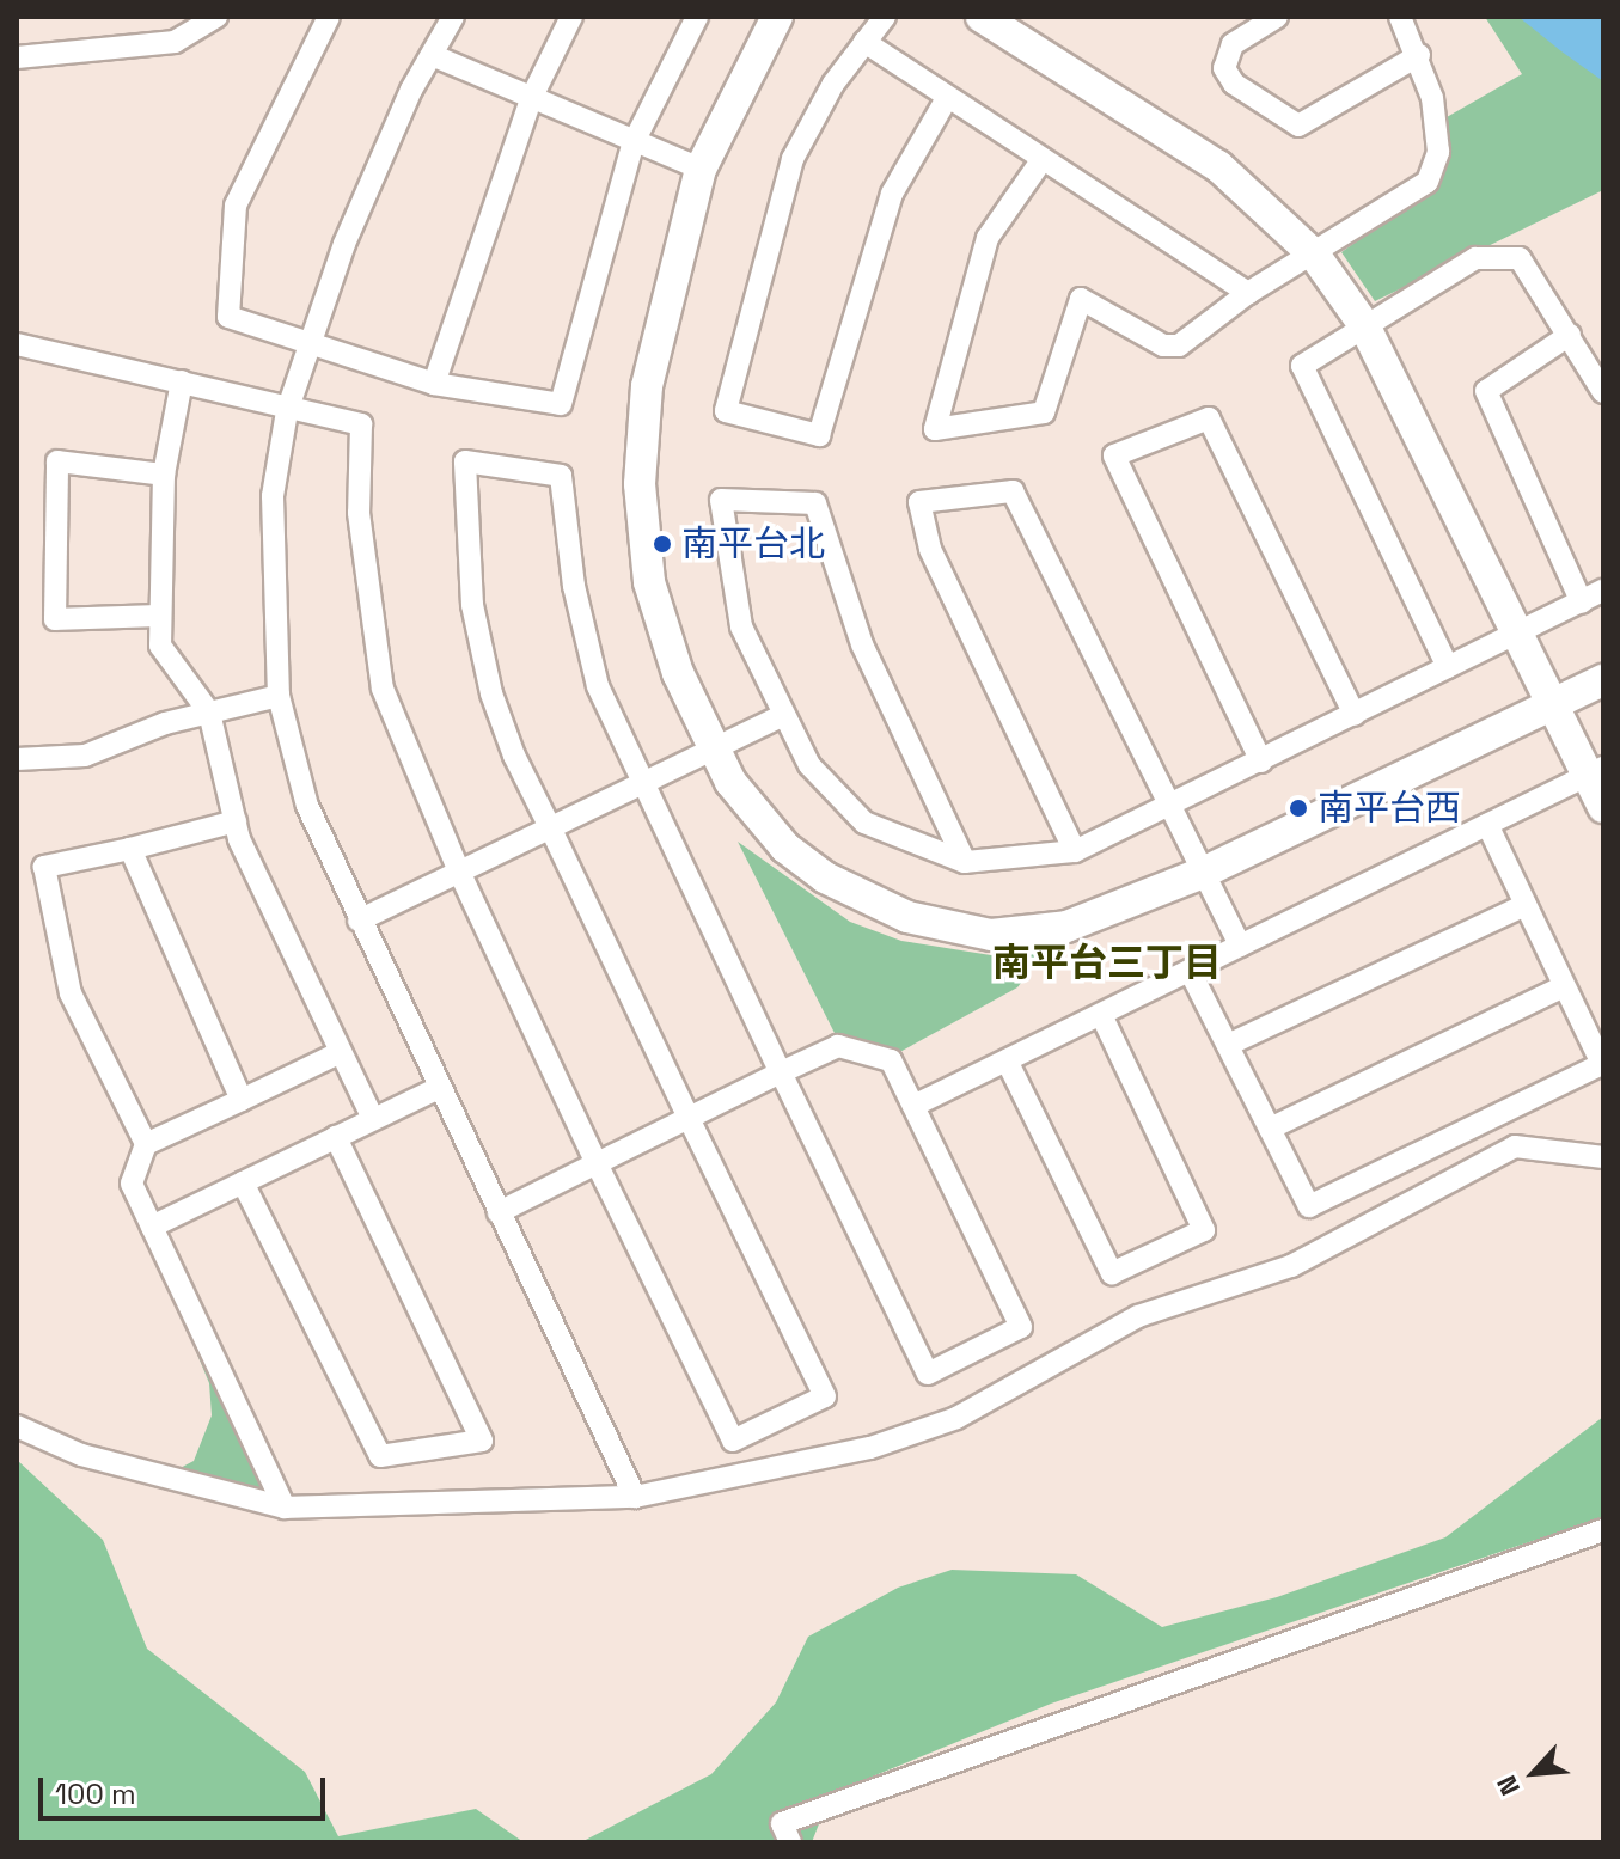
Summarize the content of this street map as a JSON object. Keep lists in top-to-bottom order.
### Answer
{
  "districts": ["南平台三丁目"],
  "places": ["南平台北", "南平台西"],
  "scale_bar": "100 m",
  "north": "bottom left"
}
